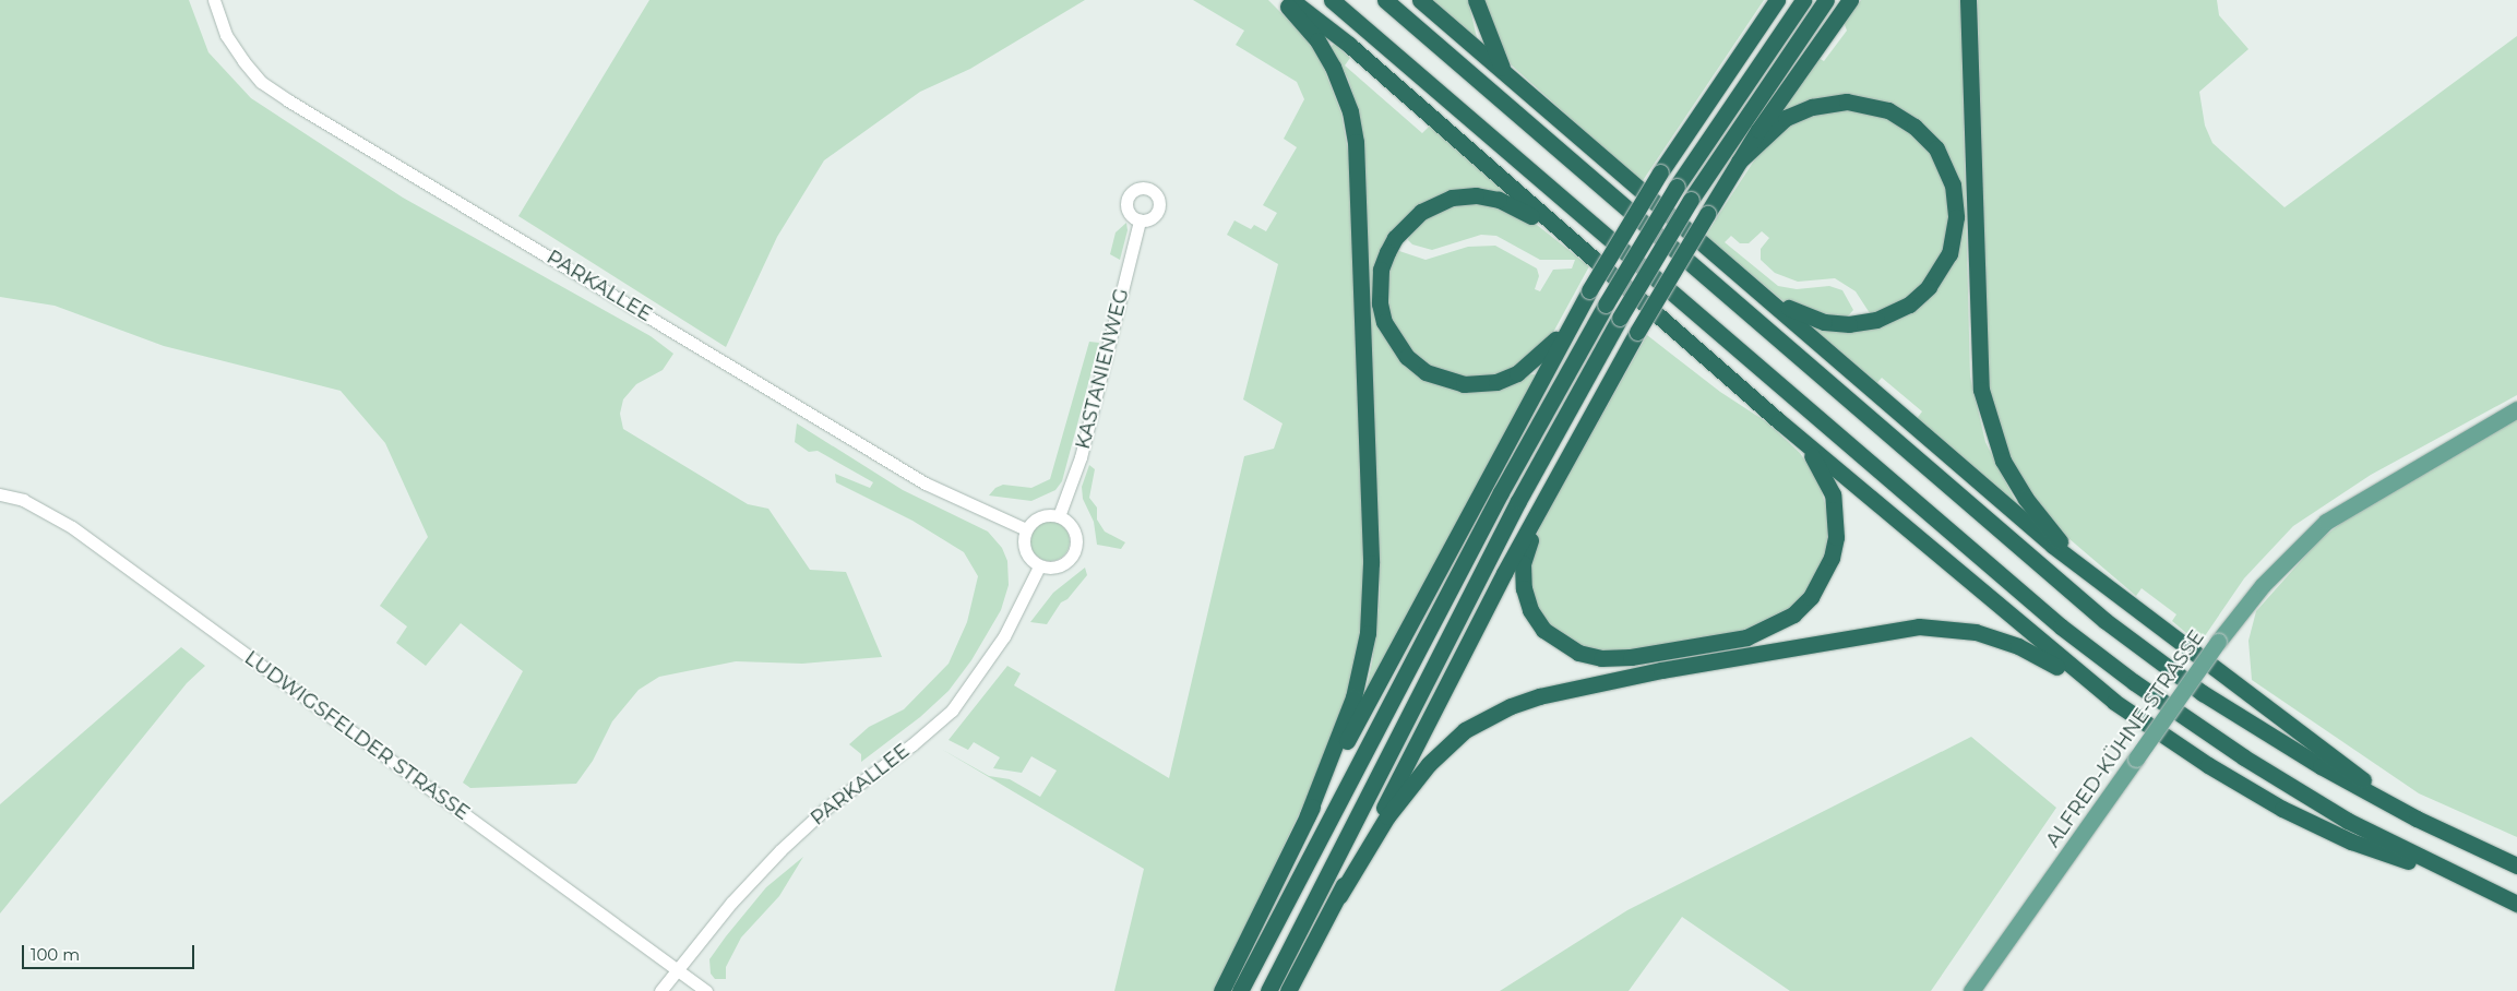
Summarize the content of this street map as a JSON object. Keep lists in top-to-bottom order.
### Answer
{
  "streets": {
    "main road": ["ALFRED-KÜHNE-STRASSE"],
    "street": ["PARKALLEE", "KASTANIENWEG", "LUDWIGSFELDER STRASSE"]
  },
  "crossings": [
    ["PARKALLEE", "KASTANIENWEG"],
    ["PARKALLEE", "LUDWIGSFELDER STRASSE"]
  ],
  "scale_bar": "100 m"
}
